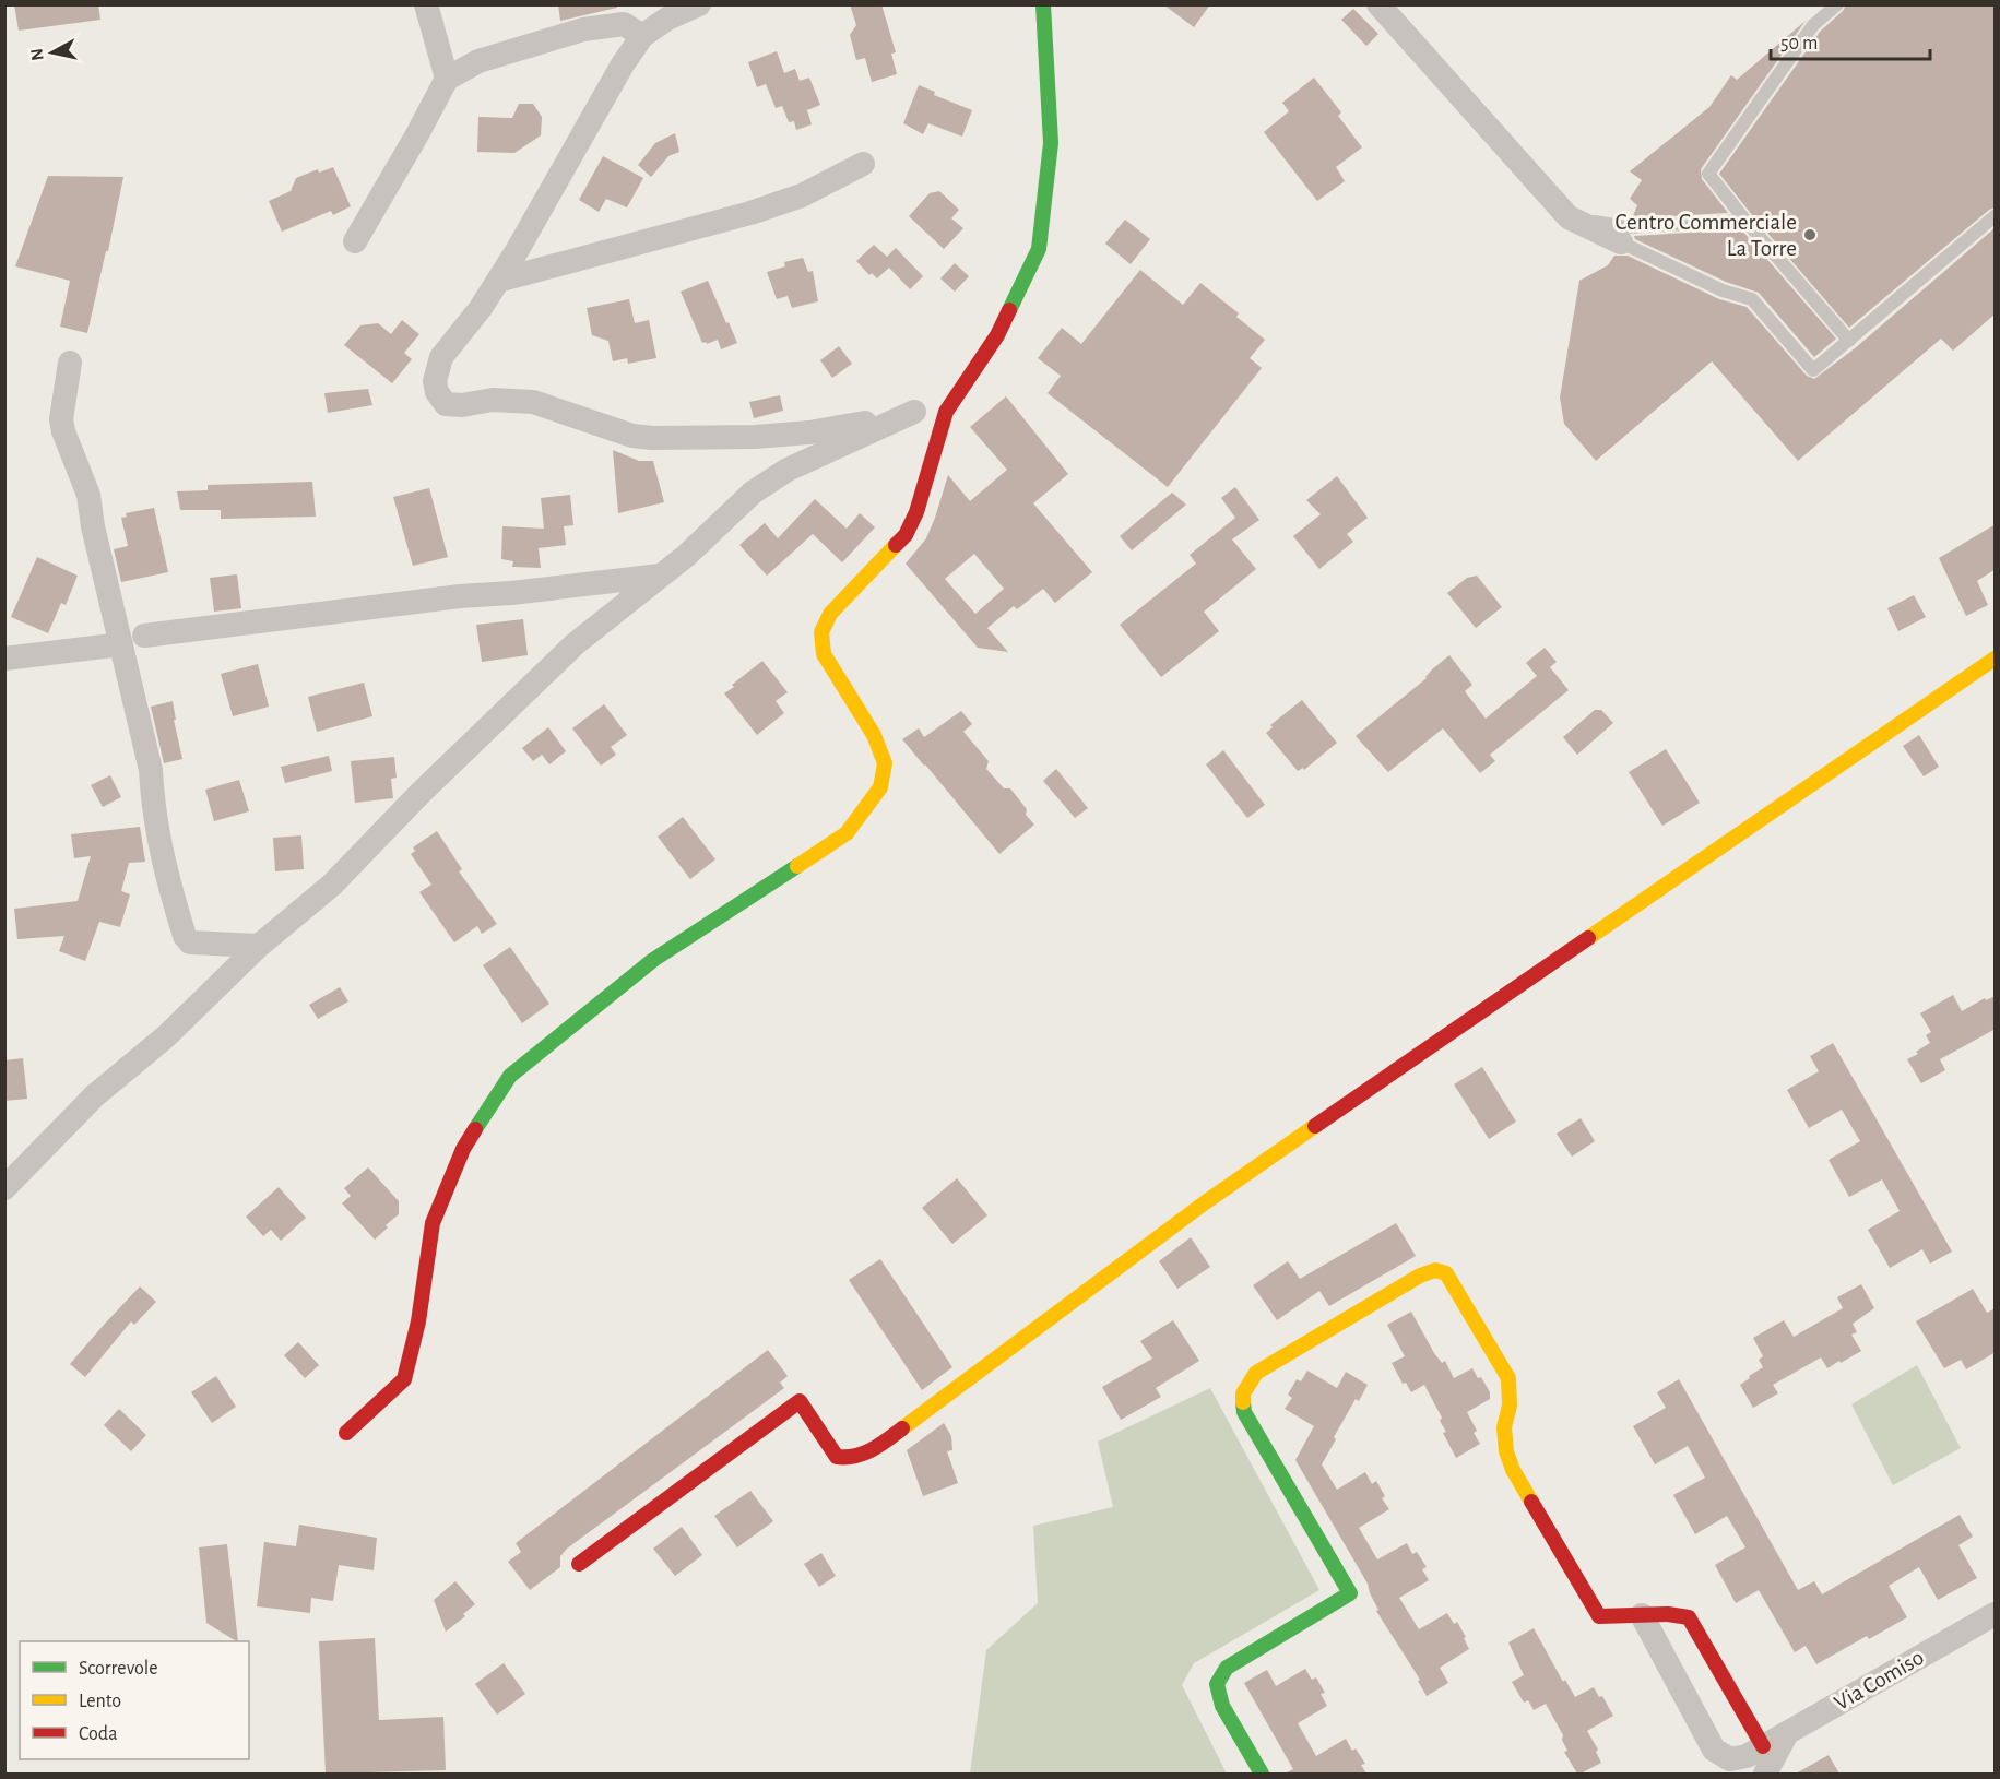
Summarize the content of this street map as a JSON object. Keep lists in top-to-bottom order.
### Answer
{
  "streets": {
    "street": ["Via Comiso"]
  },
  "places": ["Centro Commerciale La Torre"],
  "legend": ["Scorrevole", "Lento", "Coda"],
  "scale_bar": "50 m",
  "north": "left"
}
